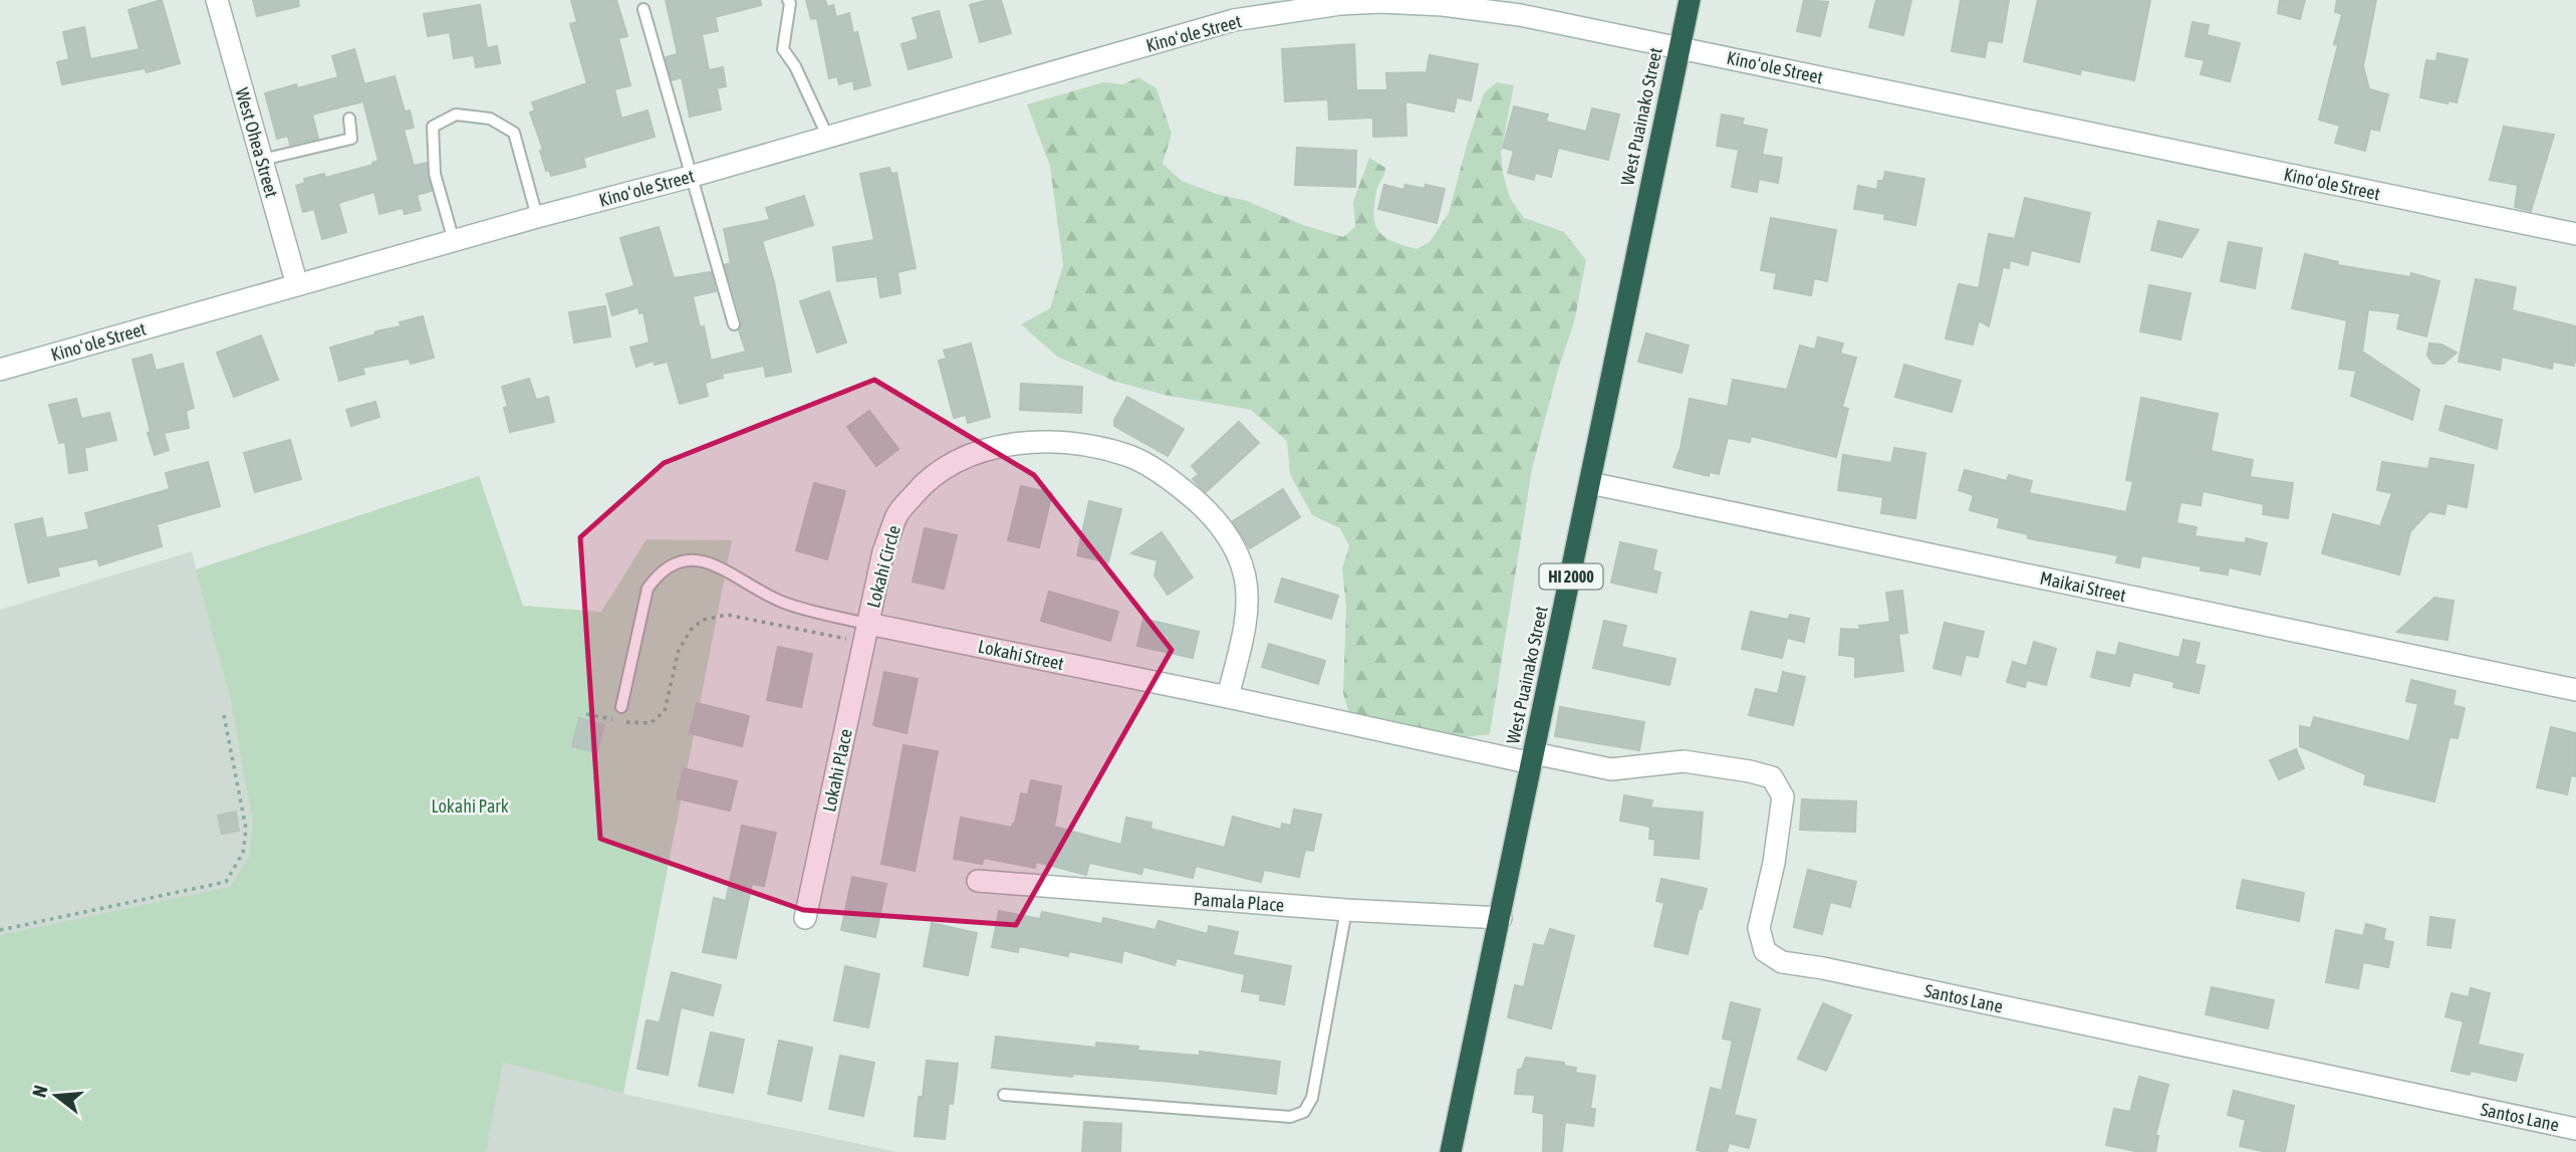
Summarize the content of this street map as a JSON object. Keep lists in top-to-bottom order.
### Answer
{
  "streets": {
    "highway": ["West Puainako Street", "HI 2000"],
    "street": [
      "Kinoʻole Street",
      "West Ohea Street",
      "Lokahi Circle",
      "Maikai Street",
      "Lokahi Street",
      "Lokahi Place",
      "Pamala Place",
      "Santos Lane"
    ]
  },
  "crossings": [
    ["Kinoʻole Street", "West Puainako Street"],
    ["Kinoʻole Street", "West Ohea Street"],
    ["West Puainako Street", "Maikai Street"],
    ["West Puainako Street", "Lokahi Street"],
    ["West Puainako Street", "Pamala Place"],
    ["West Puainako Street", "Santos Lane"],
    ["Lokahi Circle", "Lokahi Street"],
    ["Lokahi Circle", "Lokahi Place"],
    ["Lokahi Street", "Lokahi Place"],
    ["Lokahi Street", "Santos Lane"]
  ],
  "parks": ["Lokahi Park"],
  "north": "left"
}
